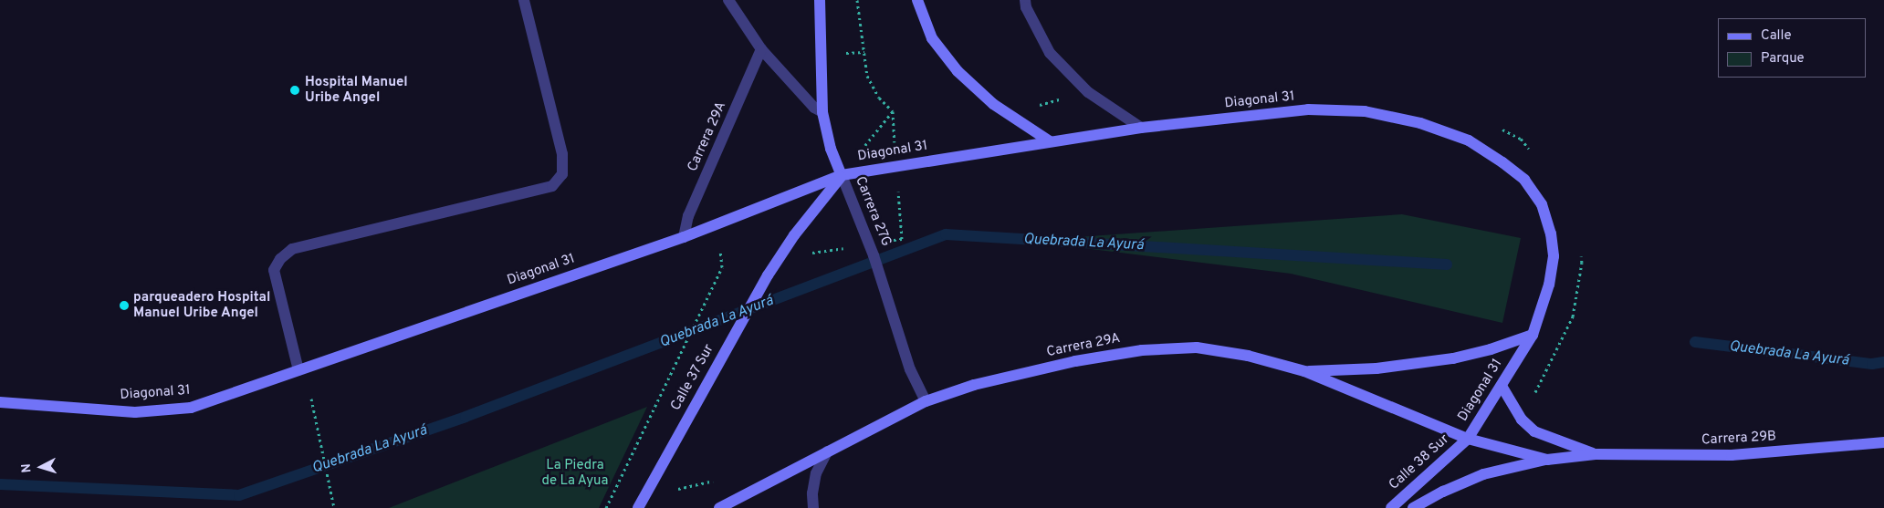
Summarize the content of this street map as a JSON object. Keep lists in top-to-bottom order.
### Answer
{
  "streets": {
    "main road": [
      "Diagonal 31",
      "Carrera 29A",
      "Carrera 27G",
      "Calle 37 Sur",
      "Carrera 29B",
      "Calle 38 Sur"
    ]
  },
  "crossings": [
    ["Diagonal 31", "Carrera 29A"],
    ["Diagonal 31", "Carrera 27G"],
    ["Diagonal 31", "Calle 37 Sur"],
    ["Diagonal 31", "Carrera 29B"],
    ["Diagonal 31", "Calle 38 Sur"],
    ["Carrera 29A", "Carrera 27G"],
    ["Carrera 29A", "Carrera 29B"],
    ["Carrera 29A", "Calle 38 Sur"],
    ["Carrera 27G", "Calle 37 Sur"],
    ["Carrera 29B", "Calle 38 Sur"]
  ],
  "water": ["Quebrada La Ayurá"],
  "parks": ["La Piedra de La Ayua"],
  "places": ["Hospital Manuel Uribe Angel", "parqueadero Hospital Manuel Uribe Angel"],
  "legend": ["Calle", "Parque"],
  "north": "left"
}
